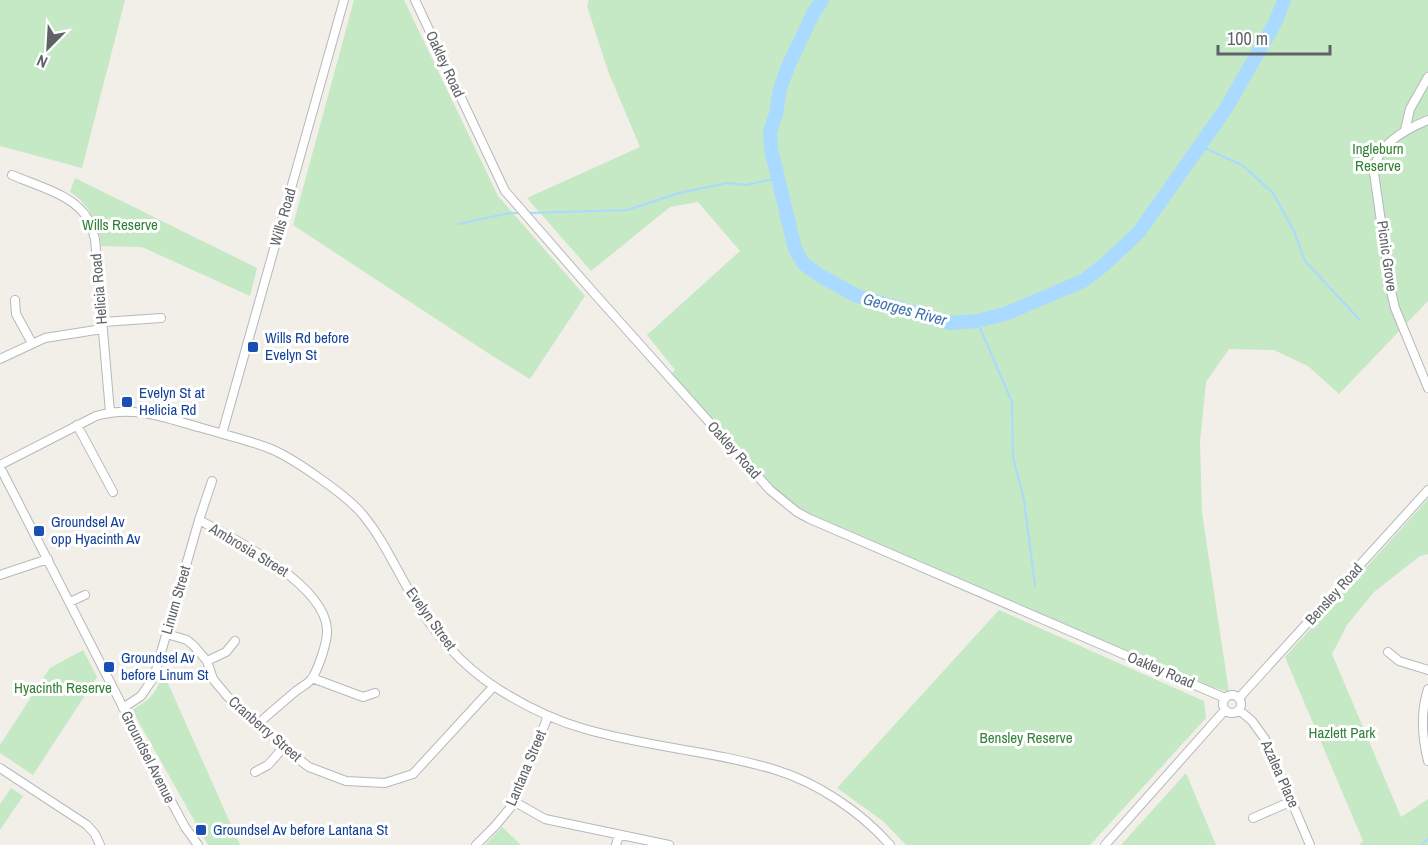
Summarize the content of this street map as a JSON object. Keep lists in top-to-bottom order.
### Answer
{
  "streets": {
    "street": [
      "Oakley Road",
      "Wills Road",
      "Picnic Grove",
      "Helicia Road",
      "Ambrosia Street",
      "Bensley Road",
      "Linum Street",
      "Evelyn Street",
      "Cranberry Street",
      "Groundsel Avenue",
      "Lantana Street",
      "Azalea Place"
    ]
  },
  "crossings": [
    ["Oakley Road", "Bensley Road"],
    ["Oakley Road", "Azalea Place"],
    ["Wills Road", "Evelyn Street"],
    ["Helicia Road", "Evelyn Street"],
    ["Ambrosia Street", "Linum Street"],
    ["Ambrosia Street", "Cranberry Street"],
    ["Bensley Road", "Azalea Place"],
    ["Linum Street", "Cranberry Street"],
    ["Linum Street", "Groundsel Avenue"],
    ["Evelyn Street", "Cranberry Street"],
    ["Evelyn Street", "Groundsel Avenue"],
    ["Evelyn Street", "Lantana Street"]
  ],
  "water": ["Georges River"],
  "parks": [
    "Ingleburn Reserve",
    "Wills Reserve",
    "Hyacinth Reserve",
    "Hazlett Park",
    "Bensley Reserve"
  ],
  "places": {
    "transit": [
      "Wills Rd before Evelyn St",
      "Evelyn St at Helicia Rd",
      "Groundsel Av opp Hyacinth Av",
      "Groundsel Av before Linum St",
      "Groundsel Av before Lantana St"
    ]
  },
  "scale_bar": "100 m",
  "north": "bottom left"
}
